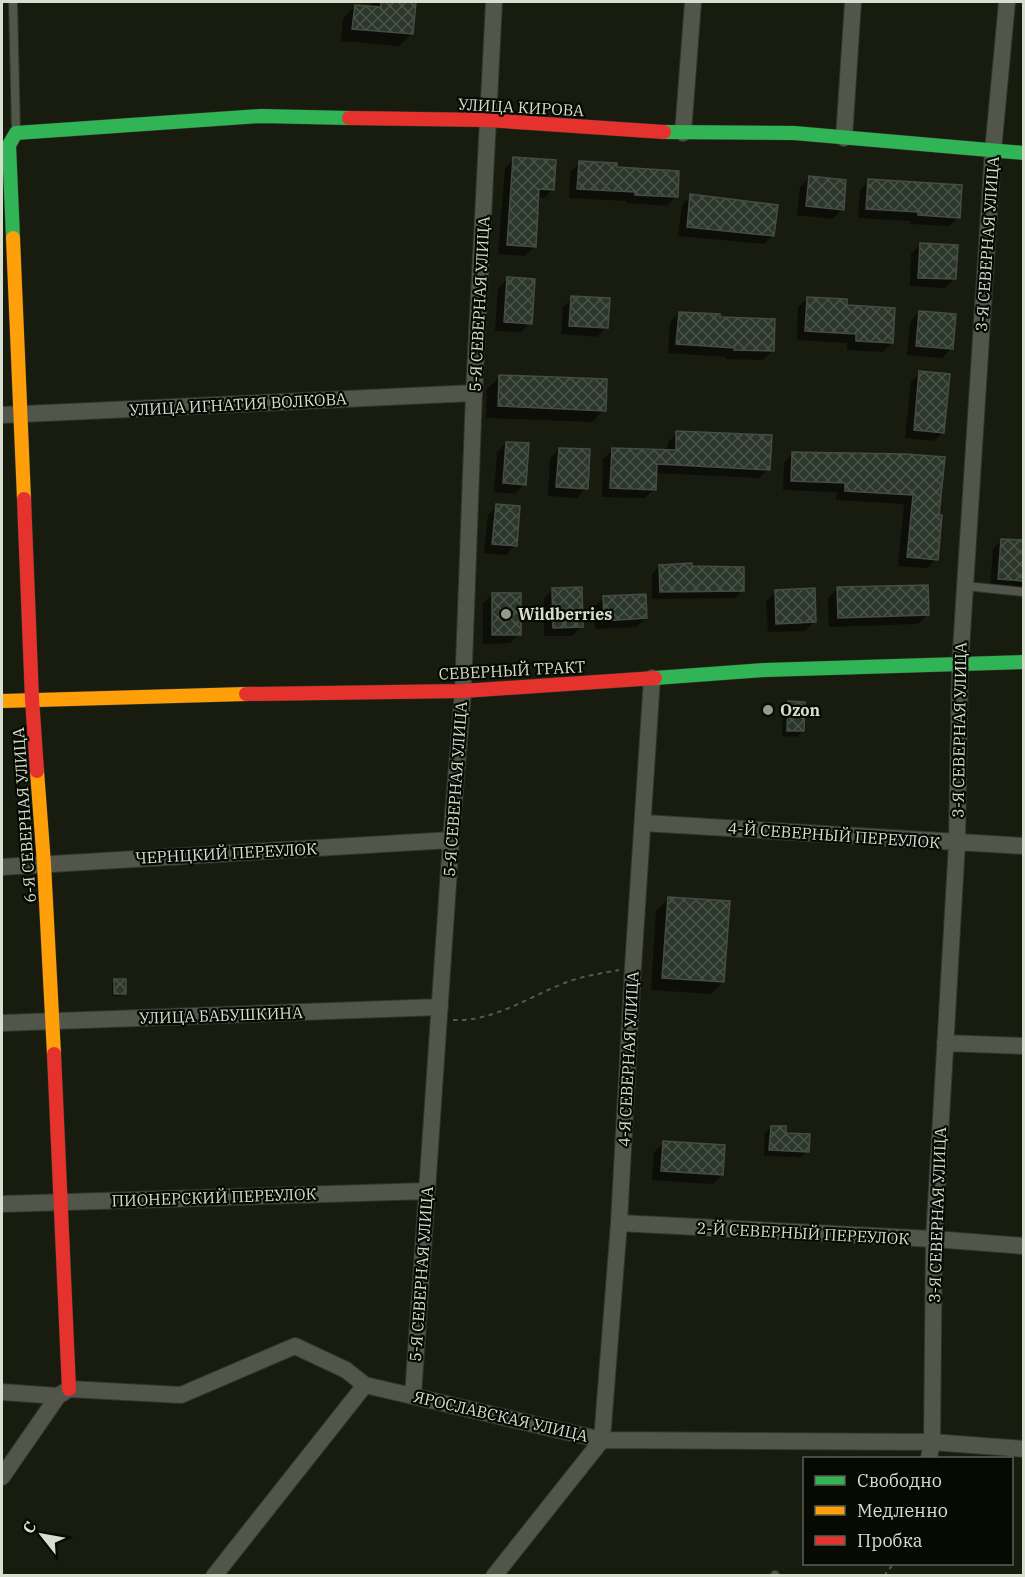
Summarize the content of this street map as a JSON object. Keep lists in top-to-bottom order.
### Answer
{
  "streets": {
    "street": [
      "УЛИЦА КИРОВА",
      "3-Я СЕВЕРНАЯ УЛИЦА",
      "5-Я СЕВЕРНАЯ УЛИЦА",
      "УЛИЦА ИГНАТИЯ ВОЛКОВА",
      "СЕВЕРНЫЙ ТРАКТ",
      "6-Я СЕВЕРНАЯ УЛИЦА",
      "4-Й СЕВЕРНЫЙ ПЕРЕУЛОК",
      "ЧЕРНЦКИЙ ПЕРЕУЛОК",
      "УЛИЦА БАБУШКИНА",
      "4-Я СЕВЕРНАЯ УЛИЦА",
      "ПИОНЕРСКИЙ ПЕРЕУЛОК",
      "2-Й СЕВЕРНЫЙ ПЕРЕУЛОК",
      "ЯРОСЛАВСКАЯ УЛИЦА"
    ]
  },
  "crossings": [
    ["УЛИЦА КИРОВА", "3-Я СЕВЕРНАЯ УЛИЦА"],
    ["УЛИЦА КИРОВА", "5-Я СЕВЕРНАЯ УЛИЦА"],
    ["УЛИЦА КИРОВА", "6-Я СЕВЕРНАЯ УЛИЦА"],
    ["3-Я СЕВЕРНАЯ УЛИЦА", "СЕВЕРНЫЙ ТРАКТ"],
    ["3-Я СЕВЕРНАЯ УЛИЦА", "4-Й СЕВЕРНЫЙ ПЕРЕУЛОК"],
    ["3-Я СЕВЕРНАЯ УЛИЦА", "2-Й СЕВЕРНЫЙ ПЕРЕУЛОК"],
    ["3-Я СЕВЕРНАЯ УЛИЦА", "ЯРОСЛАВСКАЯ УЛИЦА"],
    ["5-Я СЕВЕРНАЯ УЛИЦА", "УЛИЦА ИГНАТИЯ ВОЛКОВА"],
    ["5-Я СЕВЕРНАЯ УЛИЦА", "СЕВЕРНЫЙ ТРАКТ"],
    ["5-Я СЕВЕРНАЯ УЛИЦА", "ЧЕРНЦКИЙ ПЕРЕУЛОК"],
    ["5-Я СЕВЕРНАЯ УЛИЦА", "УЛИЦА БАБУШКИНА"],
    ["5-Я СЕВЕРНАЯ УЛИЦА", "ПИОНЕРСКИЙ ПЕРЕУЛОК"],
    ["5-Я СЕВЕРНАЯ УЛИЦА", "ЯРОСЛАВСКАЯ УЛИЦА"],
    ["УЛИЦА ИГНАТИЯ ВОЛКОВА", "6-Я СЕВЕРНАЯ УЛИЦА"],
    ["СЕВЕРНЫЙ ТРАКТ", "6-Я СЕВЕРНАЯ УЛИЦА"],
    ["СЕВЕРНЫЙ ТРАКТ", "4-Я СЕВЕРНАЯ УЛИЦА"],
    ["6-Я СЕВЕРНАЯ УЛИЦА", "ЧЕРНЦКИЙ ПЕРЕУЛОК"],
    ["6-Я СЕВЕРНАЯ УЛИЦА", "УЛИЦА БАБУШКИНА"],
    ["6-Я СЕВЕРНАЯ УЛИЦА", "ПИОНЕРСКИЙ ПЕРЕУЛОК"],
    ["6-Я СЕВЕРНАЯ УЛИЦА", "ЯРОСЛАВСКАЯ УЛИЦА"],
    ["4-Й СЕВЕРНЫЙ ПЕРЕУЛОК", "4-Я СЕВЕРНАЯ УЛИЦА"],
    ["4-Я СЕВЕРНАЯ УЛИЦА", "2-Й СЕВЕРНЫЙ ПЕРЕУЛОК"],
    ["4-Я СЕВЕРНАЯ УЛИЦА", "ЯРОСЛАВСКАЯ УЛИЦА"]
  ],
  "places": ["Wildberries", "Ozon"],
  "legend": ["Свободно", "Медленно", "Пробка"],
  "north": "top left"
}
